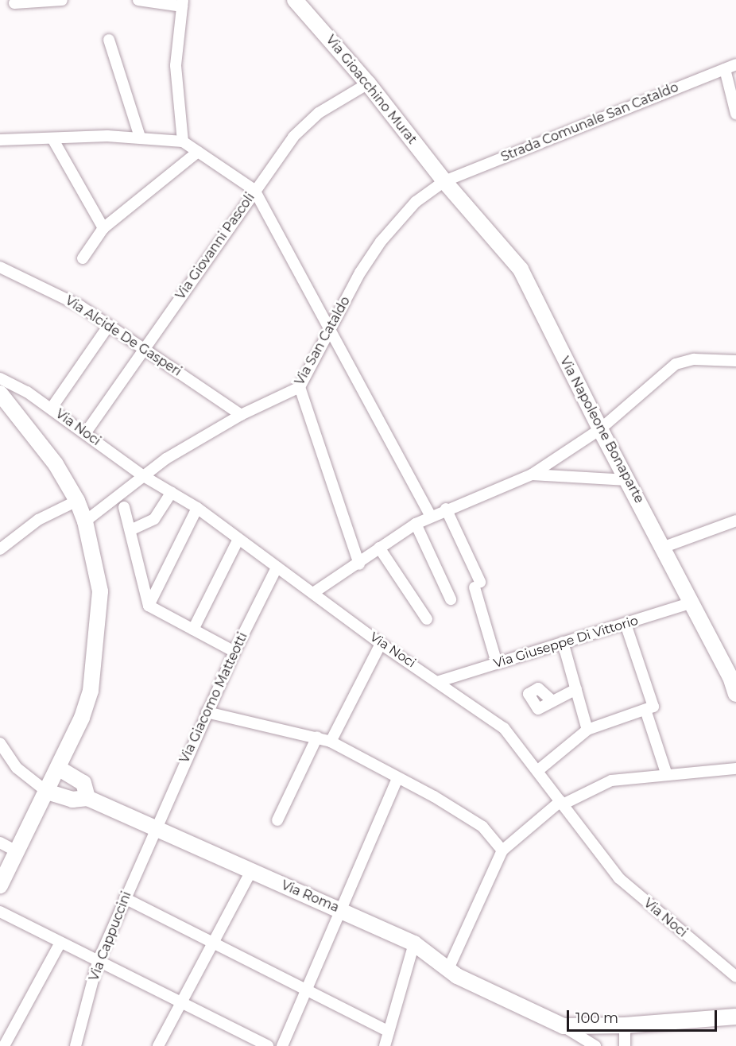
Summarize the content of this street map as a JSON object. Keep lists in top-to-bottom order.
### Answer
{
  "streets": {
    "street": [
      "Via Gioacchino Murat",
      "Strada Comunale San Cataldo",
      "Via Giovanni Pascoli",
      "Via Alcide De Gasperi",
      "Via San Cataldo",
      "Via Noci",
      "Via Napoleone Bonaparte",
      "Via Giuseppe Di Vittorio",
      "Via Giacomo Matteotti",
      "Via Roma",
      "Via Cappuccini"
    ]
  },
  "crossings": [
    ["Via Gioacchino Murat", "Strada Comunale San Cataldo"],
    ["Via Gioacchino Murat", "Via Giovanni Pascoli"],
    ["Via Gioacchino Murat", "Via San Cataldo"],
    ["Via Gioacchino Murat", "Via Napoleone Bonaparte"],
    ["Strada Comunale San Cataldo", "Via San Cataldo"],
    ["Strada Comunale San Cataldo", "Via Napoleone Bonaparte"],
    ["Via Giovanni Pascoli", "Via Alcide De Gasperi"],
    ["Via Giovanni Pascoli", "Via Noci"],
    ["Via Alcide De Gasperi", "Via San Cataldo"],
    ["Via San Cataldo", "Via Noci"],
    ["Via San Cataldo", "Via Napoleone Bonaparte"],
    ["Via Noci", "Via Giuseppe Di Vittorio"],
    ["Via Noci", "Via Giacomo Matteotti"],
    ["Via Napoleone Bonaparte", "Via Giuseppe Di Vittorio"],
    ["Via Giacomo Matteotti", "Via Roma"],
    ["Via Giacomo Matteotti", "Via Cappuccini"],
    ["Via Roma", "Via Cappuccini"]
  ],
  "scale_bar": "100 m"
}
